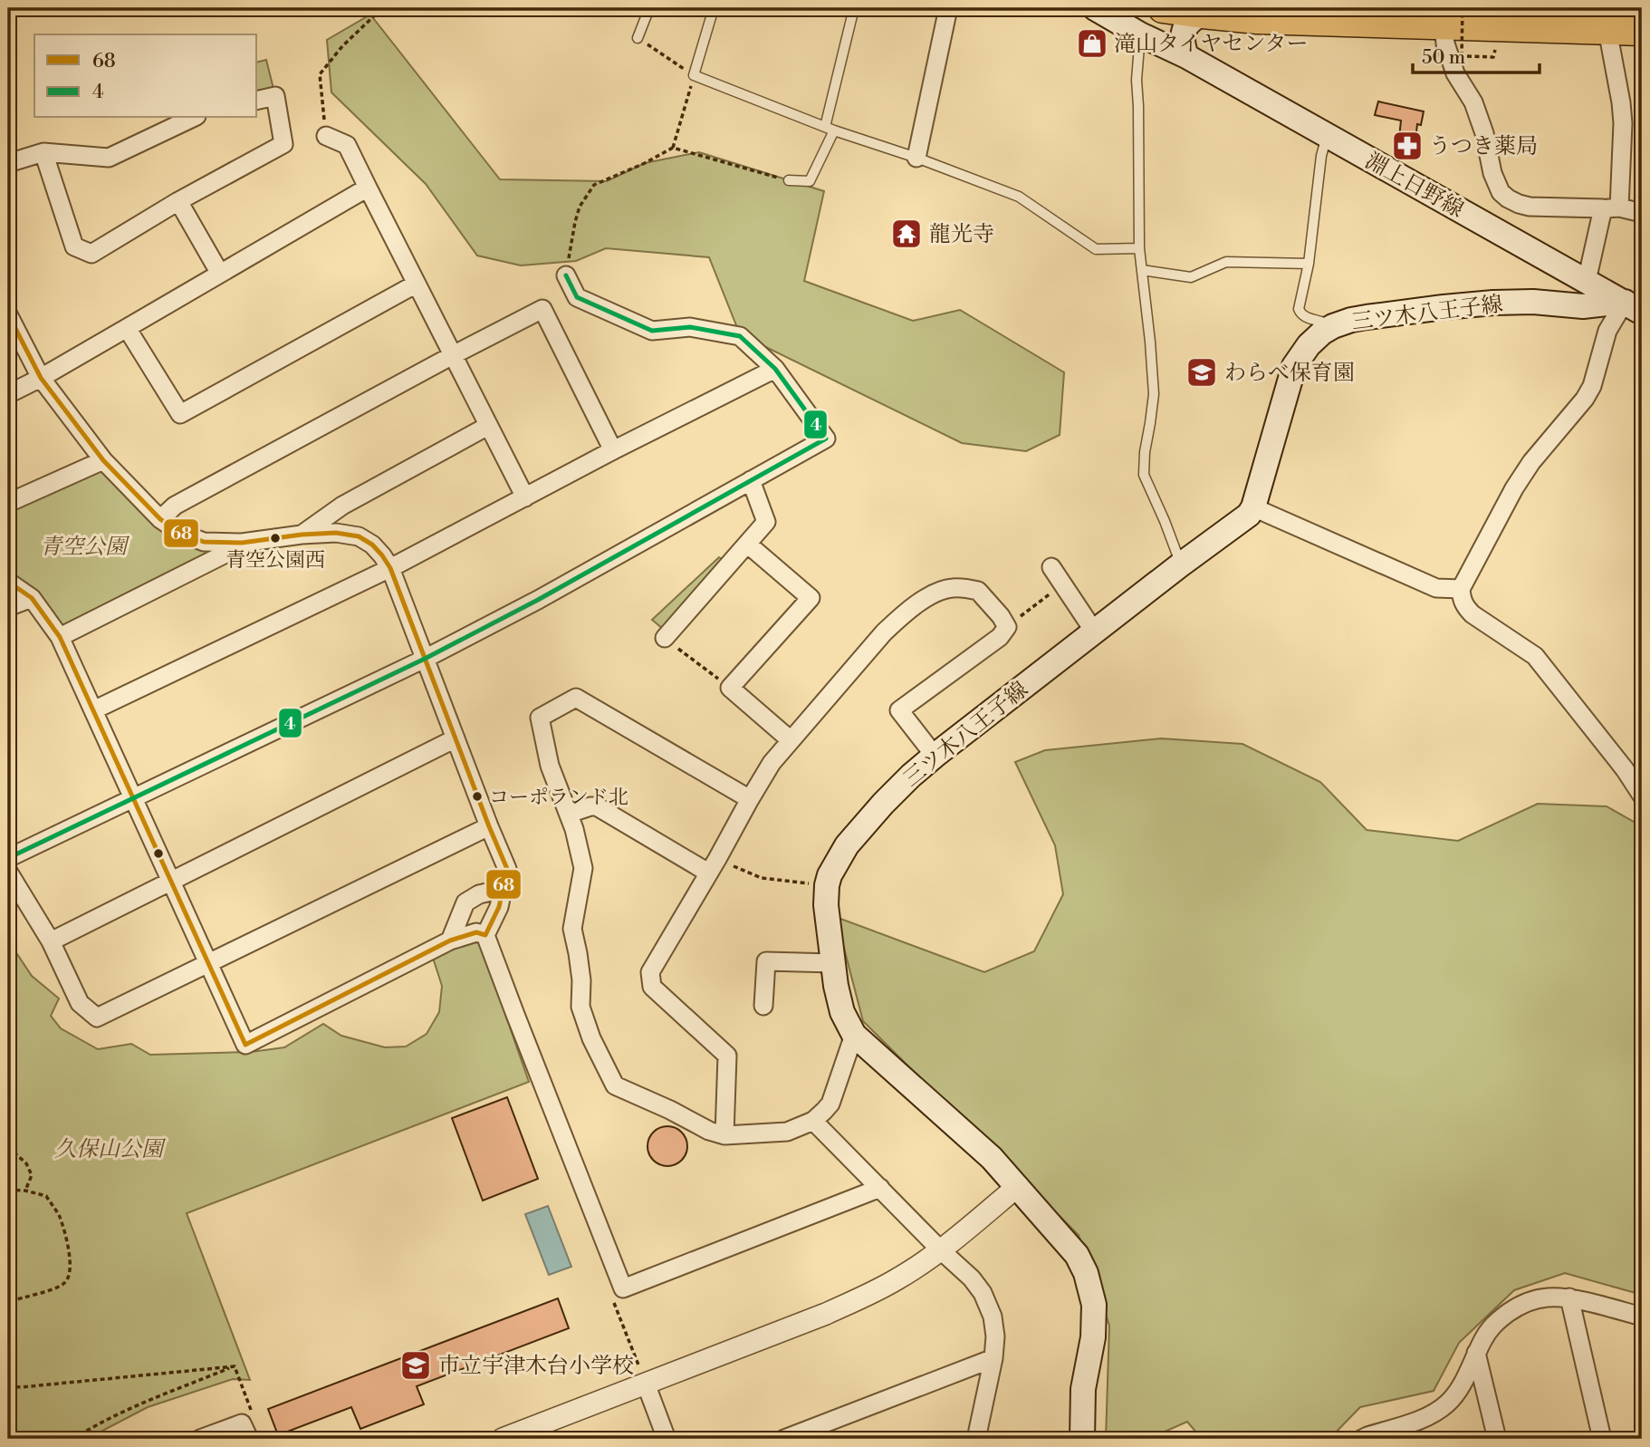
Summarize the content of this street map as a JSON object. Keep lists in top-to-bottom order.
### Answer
{
  "streets": {
    "main road": ["淵上日野線", "三ツ木八王子線"]
  },
  "crossings": [
    ["淵上日野線", "三ツ木八王子線"]
  ],
  "parks": ["青空公園", "久保山公園"],
  "places": {
    "shop": ["滝山タイヤセンター"],
    "pharmacy": ["うつき薬局"],
    "temple": ["龍光寺"],
    "school or university": ["わらべ保育園", "市立宇津木台小学校"],
    "other": ["青空公園西", "コーポランド北"]
  },
  "lines": ["transit line 4", "transit line 68"],
  "legend": ["68", "4"],
  "scale_bar": "50 m"
}
